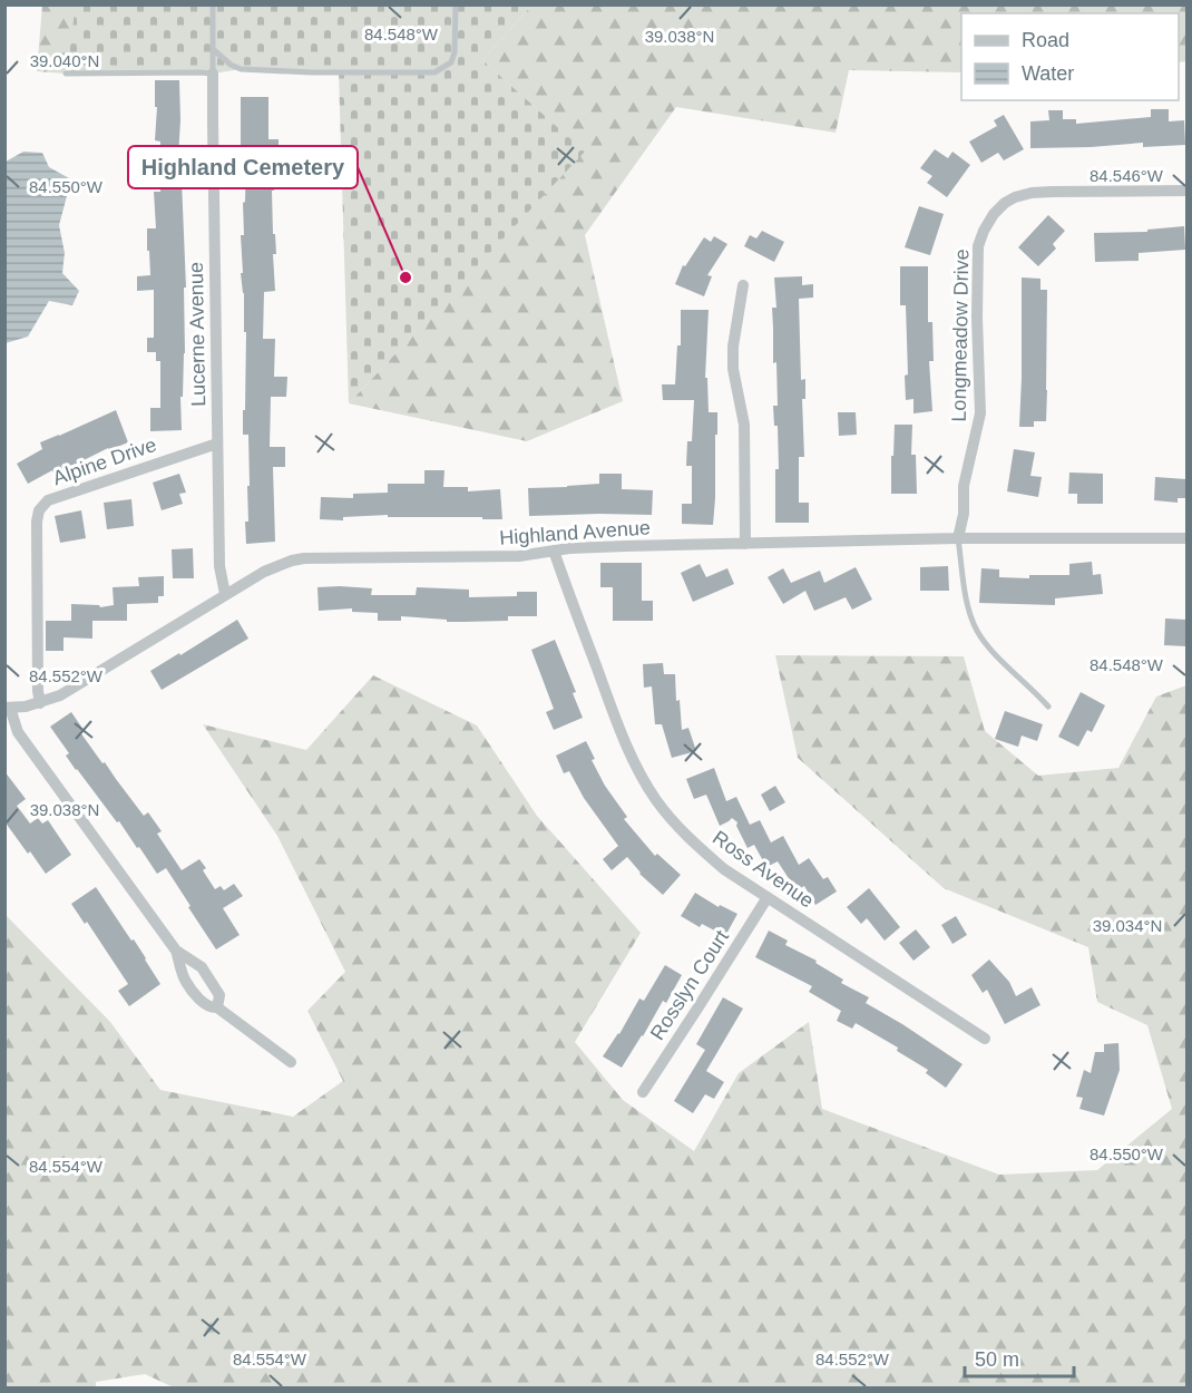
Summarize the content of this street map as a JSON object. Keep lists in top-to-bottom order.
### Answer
{
  "streets": {
    "street": [
      "Lucerne Avenue",
      "Longmeadow Drive",
      "Alpine Drive",
      "Highland Avenue",
      "Ross Avenue",
      "Rosslyn Court"
    ]
  },
  "crossings": [
    ["Lucerne Avenue", "Alpine Drive"],
    ["Lucerne Avenue", "Highland Avenue"],
    ["Longmeadow Drive", "Highland Avenue"],
    ["Alpine Drive", "Highland Avenue"],
    ["Highland Avenue", "Ross Avenue"],
    ["Ross Avenue", "Rosslyn Court"]
  ],
  "places": ["Highland Cemetery"],
  "legend": ["Road", "Water"],
  "scale_bar": "50 m",
  "coordinates": [
    "84.548°W",
    "39.038°N",
    "39.040°N",
    "84.546°W",
    "84.550°W",
    "84.552°W",
    "39.034°N",
    "84.554°W"
  ]
}
